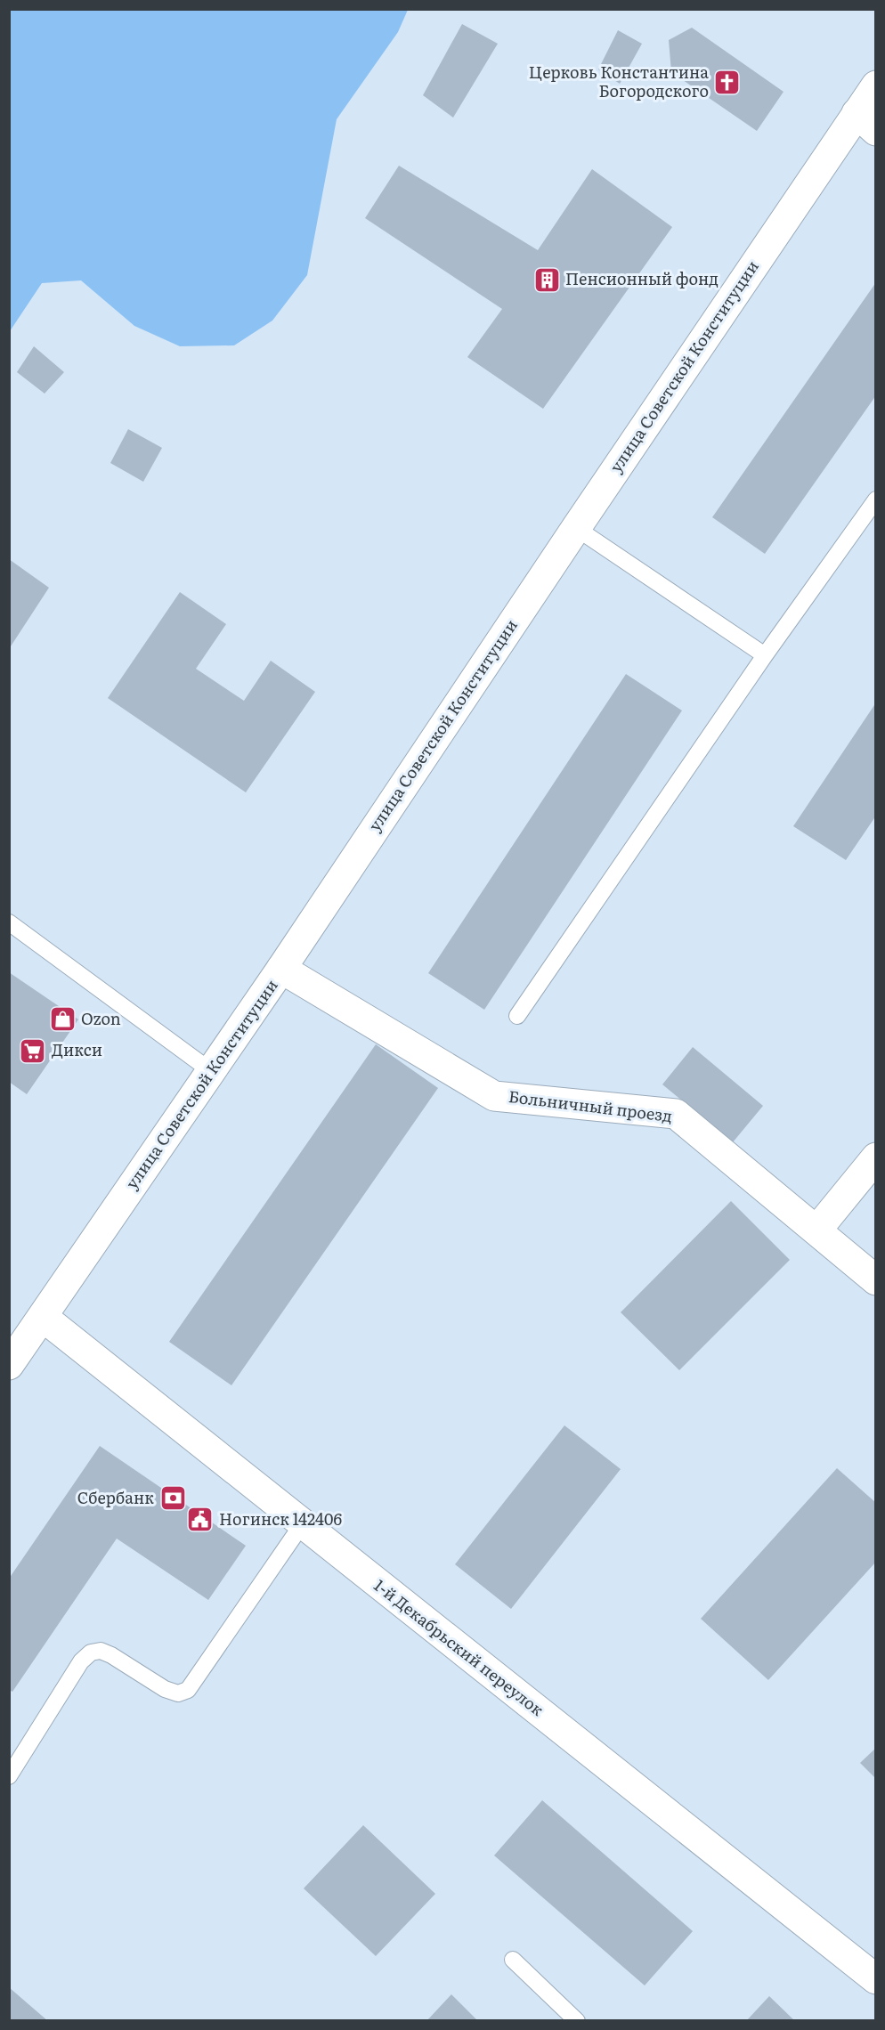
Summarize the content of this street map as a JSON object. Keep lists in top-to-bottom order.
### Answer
{
  "streets": {
    "street": ["улица Советской Конституции", "Больничный проезд", "1-й Декабрьский переулок"]
  },
  "crossings": [
    ["улица Советской Конституции", "Больничный проезд"],
    ["улица Советской Конституции", "1-й Декабрьский переулок"]
  ],
  "places": {
    "church": ["Церковь Константина Богородского"],
    "building": ["Пенсионный фонд"],
    "shop": ["Ozon"],
    "supermarket": ["Дикси"],
    "bank": ["Сбербанк"],
    "public building": ["Ногинск 142406"]
  }
}
